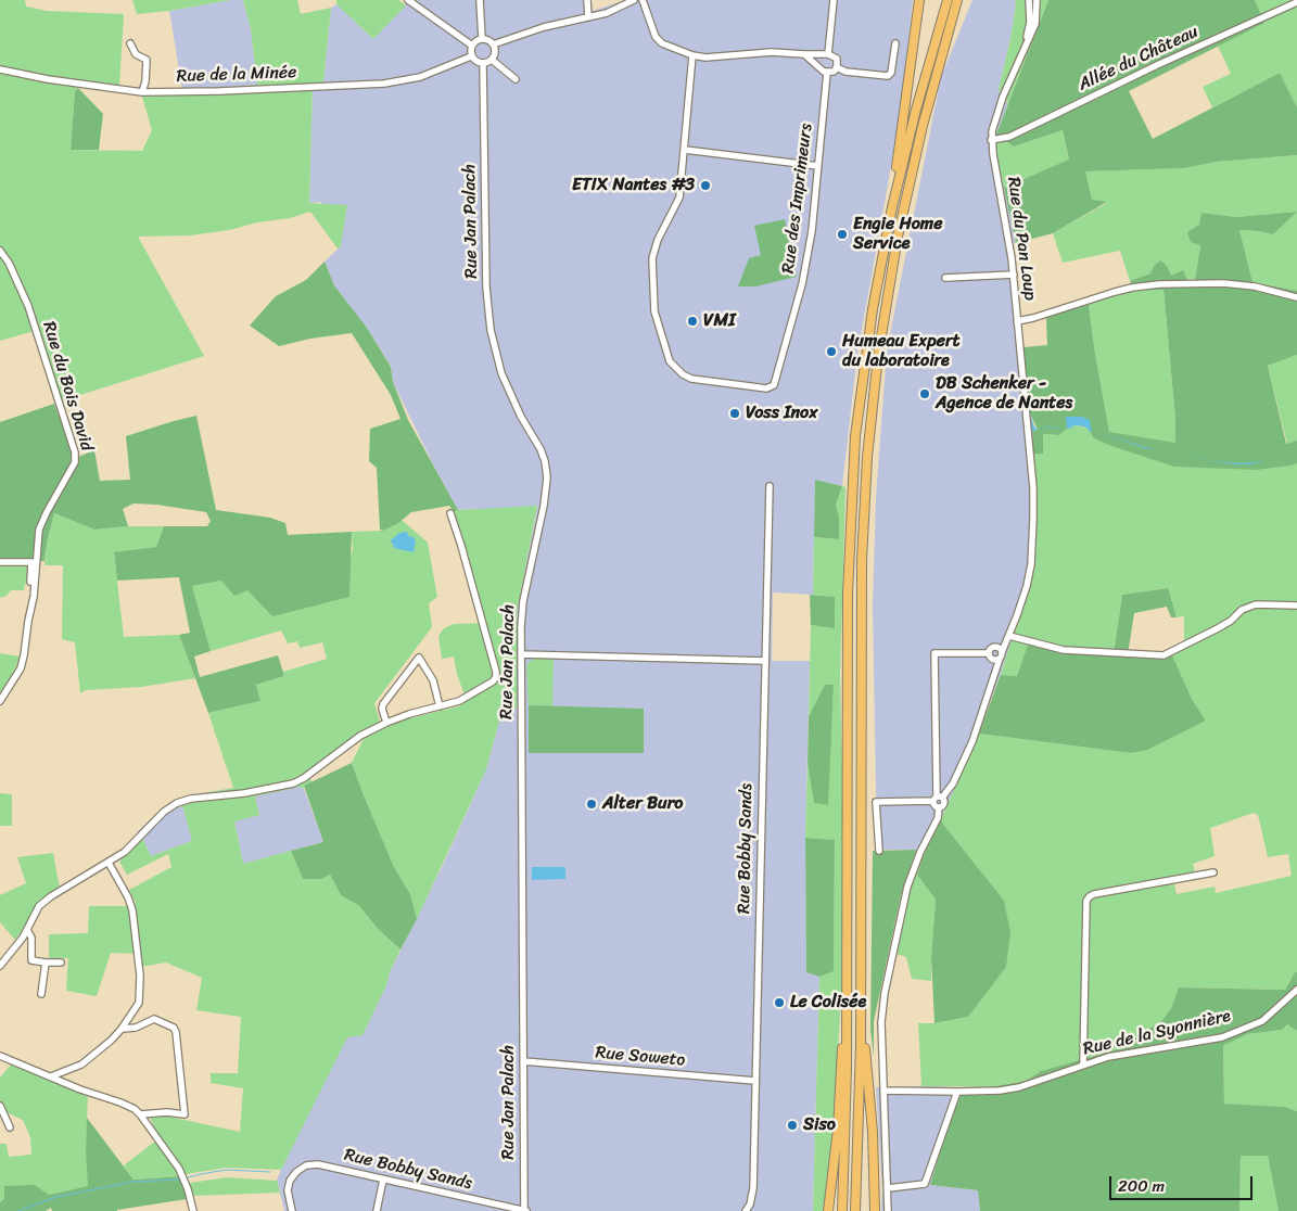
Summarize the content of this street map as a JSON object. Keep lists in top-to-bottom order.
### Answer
{
  "streets": {
    "street": [
      "Allée du Château",
      "Rue de la Minée",
      "Rue des Imprimeurs",
      "Rue Jan Palach",
      "Rue du Pan Loup",
      "Rue du Bois David",
      "Rue Bobby Sands",
      "Rue de la Syonnière",
      "Rue Soweto"
    ]
  },
  "crossings": [
    ["Allée du Château", "Rue du Pan Loup"],
    ["Rue de la Minée", "Rue Jan Palach"],
    ["Rue Jan Palach", "Rue Bobby Sands"],
    ["Rue Jan Palach", "Rue Soweto"],
    ["Rue Bobby Sands", "Rue Soweto"]
  ],
  "places": [
    "ETIX Nantes #3",
    "Engie Home Service",
    "VMI",
    "Humeau Expert du laboratoire",
    "DB Schenker - Agence de Nantes",
    "Voss Inox",
    "Alter Buro",
    "Le Colisée",
    "Siso"
  ],
  "scale_bar": "200 m"
}
